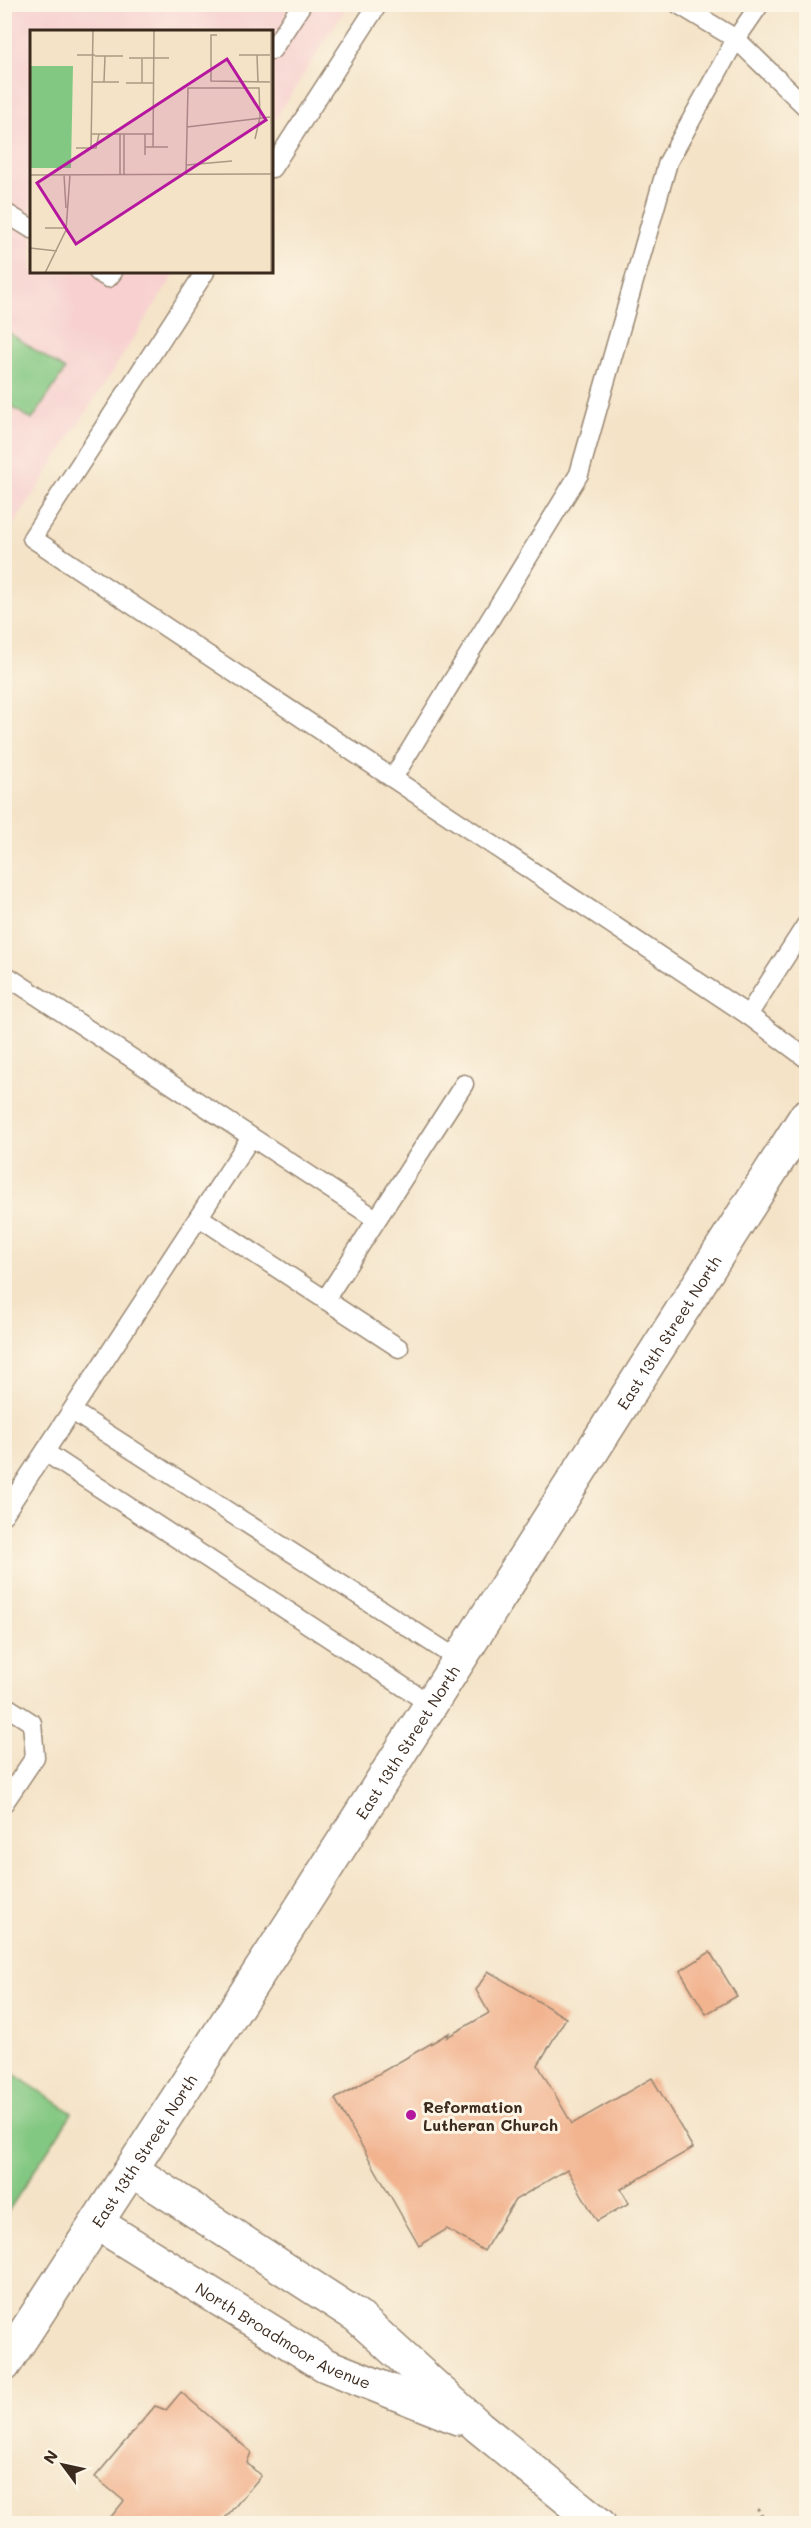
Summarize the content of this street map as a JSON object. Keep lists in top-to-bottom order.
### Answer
{
  "streets": {
    "main road": ["East 13th Street North", "North Broadmoor Avenue"]
  },
  "crossings": [
    ["East 13th Street North", "North Broadmoor Avenue"]
  ],
  "places": ["Reformation Lutheran Church"],
  "north": "top left"
}
